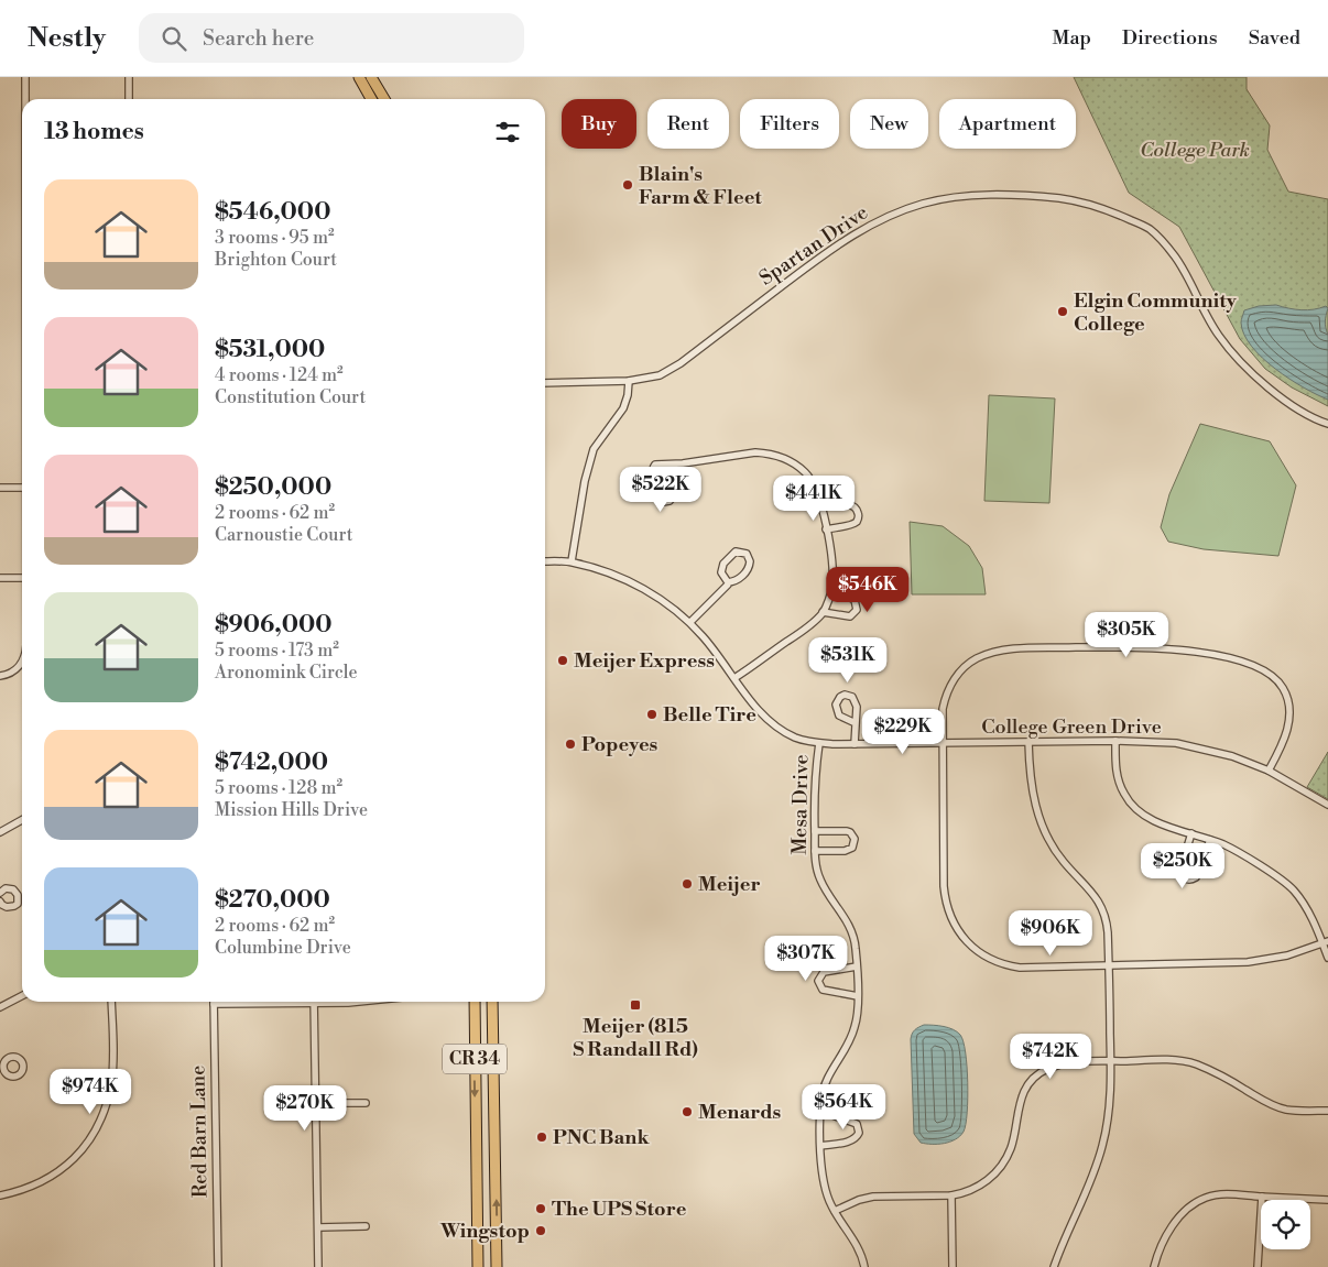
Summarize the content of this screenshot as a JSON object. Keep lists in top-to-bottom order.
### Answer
{
  "streets": {
    "main road": ["CR 34"],
    "street": [
      "Spartan Drive",
      "College Green Drive",
      "Mesa Drive",
      "Red Barn Lane"
    ]
  },
  "crossings": [
    ["College Green Drive", "Mesa Drive"]
  ],
  "parks": ["College Park"],
  "places": {
    "other": [
      "Blain's Farm & Fleet",
      "Elgin Community College",
      "Meijer Express",
      "Belle Tire",
      "Popeyes",
      "Meijer",
      "Menards",
      "PNC Bank",
      "The UPS Store",
      "Wingstop"
    ],
    "transit": ["Meijer (815 S Randall Rd)"]
  },
  "page": {
    "header": "Nestly",
    "search": "Search here",
    "nav": ["Map", "Directions", "Saved"],
    "chip": [
      "Buy",
      "Rent",
      "Filters",
      "New",
      "Apartment"
    ],
    "heading": "13 homes",
    "list": [
      {
        "name": "$546,000",
        "note": "3 rooms · 95 m² · Brighton Court"
      },
      {
        "name": "$531,000",
        "note": "4 rooms · 124 m² · Constitution Court"
      },
      {
        "name": "$250,000",
        "note": "2 rooms · 62 m² · Carnoustie Court"
      },
      {
        "name": "$906,000",
        "note": "5 rooms · 173 m² · Aronomink Circle"
      },
      {
        "name": "$742,000",
        "note": "5 rooms · 128 m² · Mission Hills Drive"
      },
      {
        "name": "$270,000",
        "note": "2 rooms · 62 m² · Columbine Drive"
      }
    ],
    "price": [
      "$522K",
      "$441K",
      "$546K",
      "$305K",
      "$531K",
      "$229K",
      "$250K",
      "$906K",
      "$307K",
      "$742K",
      "$974K",
      "$564K",
      "$270K"
    ]
  }
}
